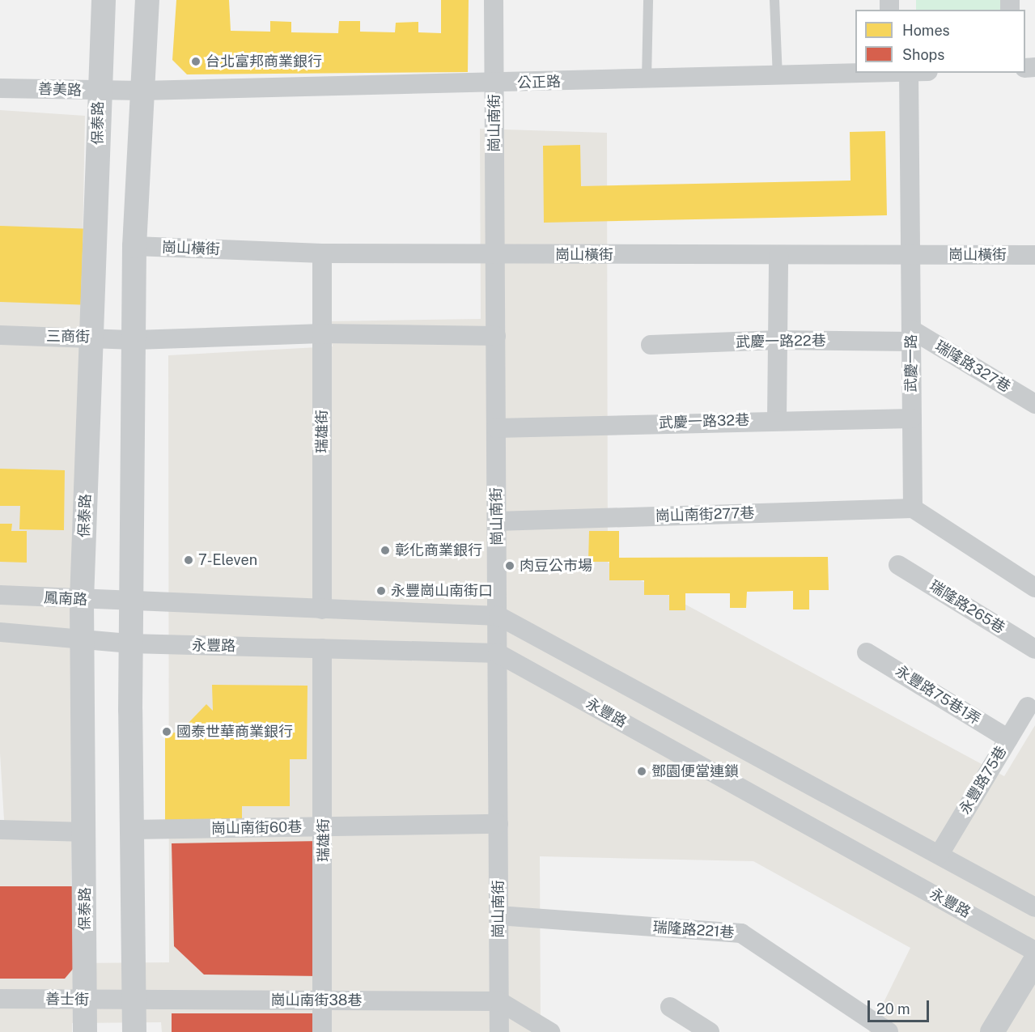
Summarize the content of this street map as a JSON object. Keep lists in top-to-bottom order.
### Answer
{
  "streets": {
    "street": [
      "公正路",
      "善美路",
      "保泰路",
      "崗山南街",
      "崗山橫街",
      "三商街",
      "武慶一路22巷",
      "武慶一路",
      "瑞隆路327巷",
      "武慶一路32巷",
      "瑞雄街",
      "崗山南街277巷",
      "鳳南路",
      "瑞隆路265巷",
      "永豐路",
      "永豐路75巷1弄",
      "永豐路75巷",
      "崗山南街60巷",
      "瑞隆路221巷",
      "善士街",
      "崗山南街38巷"
    ]
  },
  "crossings": [
    ["公正路", "善美路"],
    ["公正路", "保泰路"],
    ["公正路", "崗山南街"],
    ["善美路", "保泰路"],
    ["保泰路", "崗山橫街"],
    ["保泰路", "三商街"],
    ["保泰路", "鳳南路"],
    ["保泰路", "永豐路"],
    ["保泰路", "崗山南街60巷"],
    ["保泰路", "善士街"],
    ["保泰路", "崗山南街38巷"],
    ["崗山南街", "崗山橫街"],
    ["崗山南街", "三商街"],
    ["崗山南街", "武慶一路32巷"],
    ["崗山南街", "崗山南街277巷"],
    ["崗山南街", "永豐路"],
    ["崗山南街", "崗山南街60巷"],
    ["崗山南街", "瑞隆路221巷"],
    ["崗山南街", "崗山南街38巷"],
    ["崗山橫街", "武慶一路"],
    ["崗山橫街", "瑞雄街"],
    ["三商街", "瑞雄街"],
    ["武慶一路22巷", "武慶一路"],
    ["武慶一路22巷", "瑞隆路327巷"],
    ["武慶一路", "瑞隆路327巷"],
    ["武慶一路", "武慶一路32巷"],
    ["武慶一路", "崗山南街277巷"],
    ["瑞雄街", "永豐路"],
    ["瑞雄街", "崗山南街60巷"],
    ["瑞雄街", "崗山南街38巷"],
    ["永豐路75巷1弄", "永豐路75巷"],
    ["善士街", "崗山南街38巷"]
  ],
  "places": [
    "台北富邦商業銀行",
    "彰化商業銀行",
    "7-Eleven",
    "肉豆公市場",
    "永豐崗山南街口",
    "國泰世華商業銀行",
    "鄧園便當連鎖"
  ],
  "legend": ["Homes", "Shops"],
  "scale_bar": "20 m"
}
